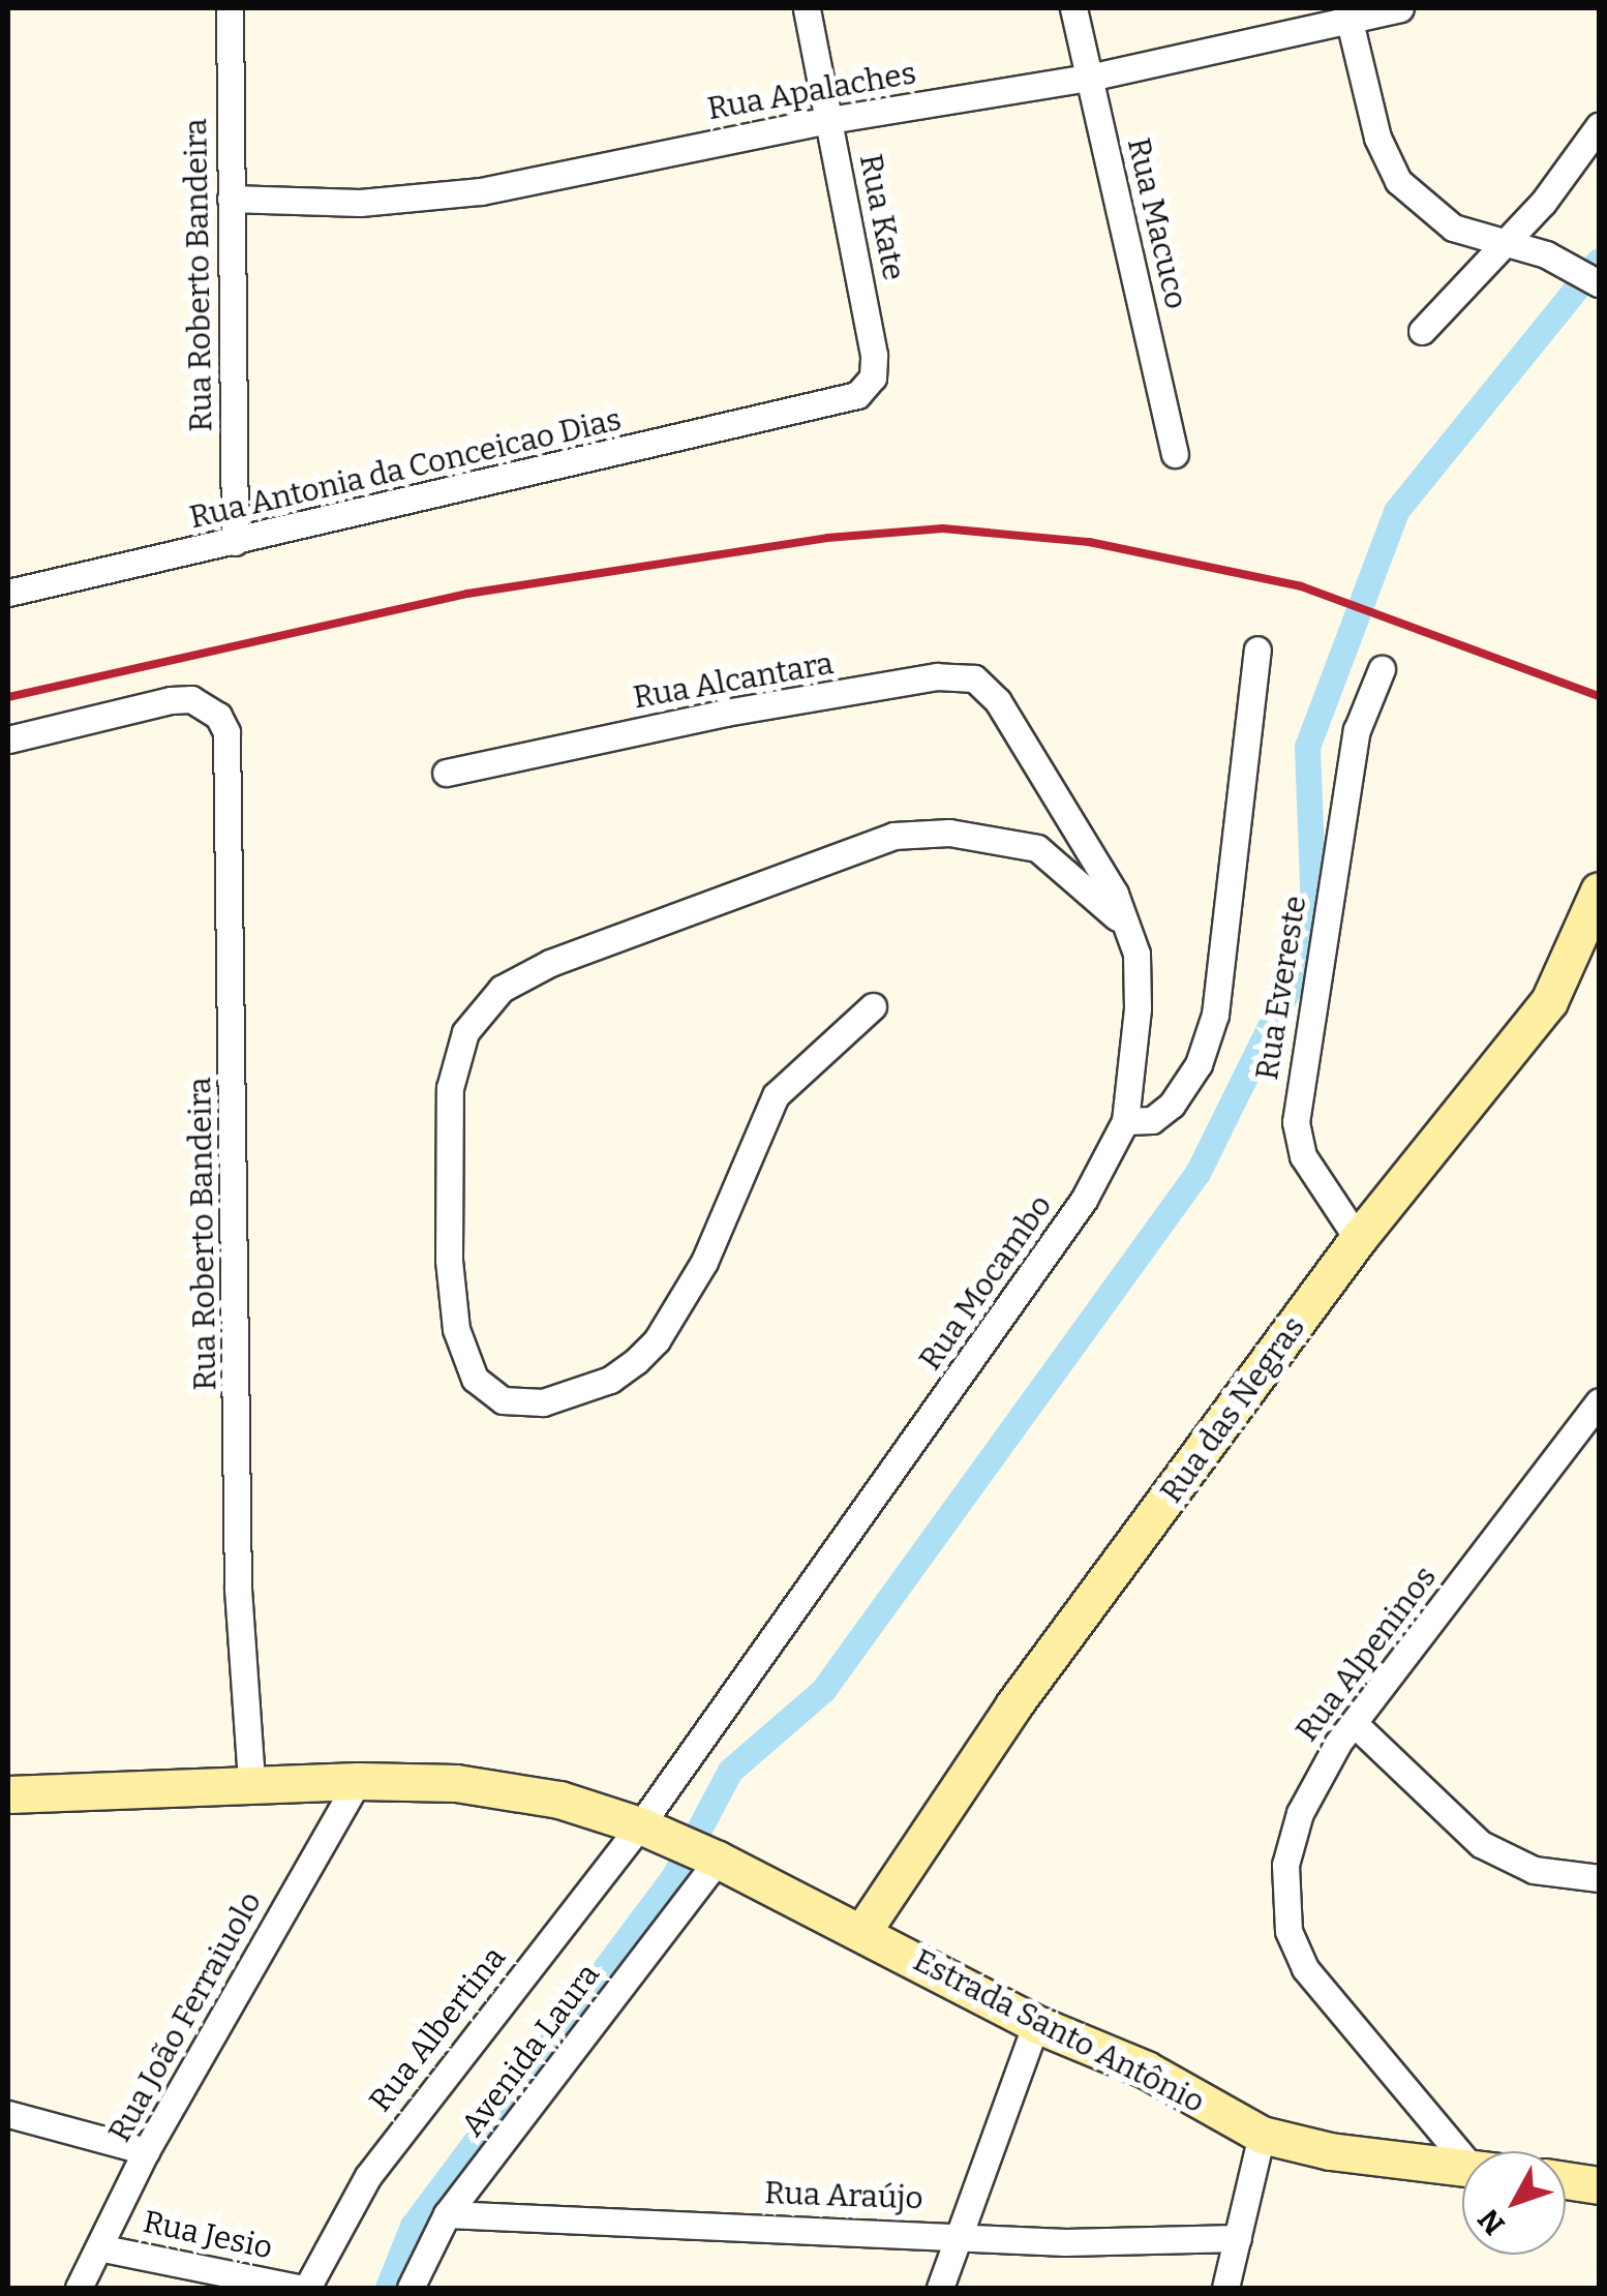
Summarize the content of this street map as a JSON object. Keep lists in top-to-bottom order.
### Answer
{
  "streets": {
    "main road": ["Rua das Negras", "Estrada Santo Antônio"],
    "street": [
      "Rua Apalaches",
      "Rua Kate",
      "Rua Macuco",
      "Rua Roberto Bandeira",
      "Rua Antonia da Conceicao Dias",
      "Rua Alcantara",
      "Rua Evereste",
      "Rua Mocambo",
      "Rua Alpeninos",
      "Rua João Ferraiuolo",
      "Rua Albertina",
      "Avenida Laura",
      "Rua Araújo",
      "Rua Jesio"
    ]
  },
  "crossings": [
    ["Rua Apalaches", "Rua Kate"],
    ["Rua Apalaches", "Rua Macuco"],
    ["Rua Apalaches", "Rua Roberto Bandeira"],
    ["Rua Kate", "Rua Antonia da Conceicao Dias"],
    ["Rua Roberto Bandeira", "Rua Antonia da Conceicao Dias"],
    ["Rua Roberto Bandeira", "Estrada Santo Antônio"],
    ["Rua Alcantara", "Rua Mocambo"],
    ["Rua Evereste", "Rua das Negras"],
    ["Rua Mocambo", "Rua Albertina"],
    ["Rua Mocambo", "Estrada Santo Antônio"],
    ["Rua das Negras", "Estrada Santo Antônio"],
    ["Rua João Ferraiuolo", "Estrada Santo Antônio"],
    ["Rua João Ferraiuolo", "Rua Jesio"],
    ["Rua Albertina", "Estrada Santo Antônio"],
    ["Estrada Santo Antônio", "Avenida Laura"],
    ["Avenida Laura", "Rua Araújo"]
  ],
  "north": "bottom left"
}
